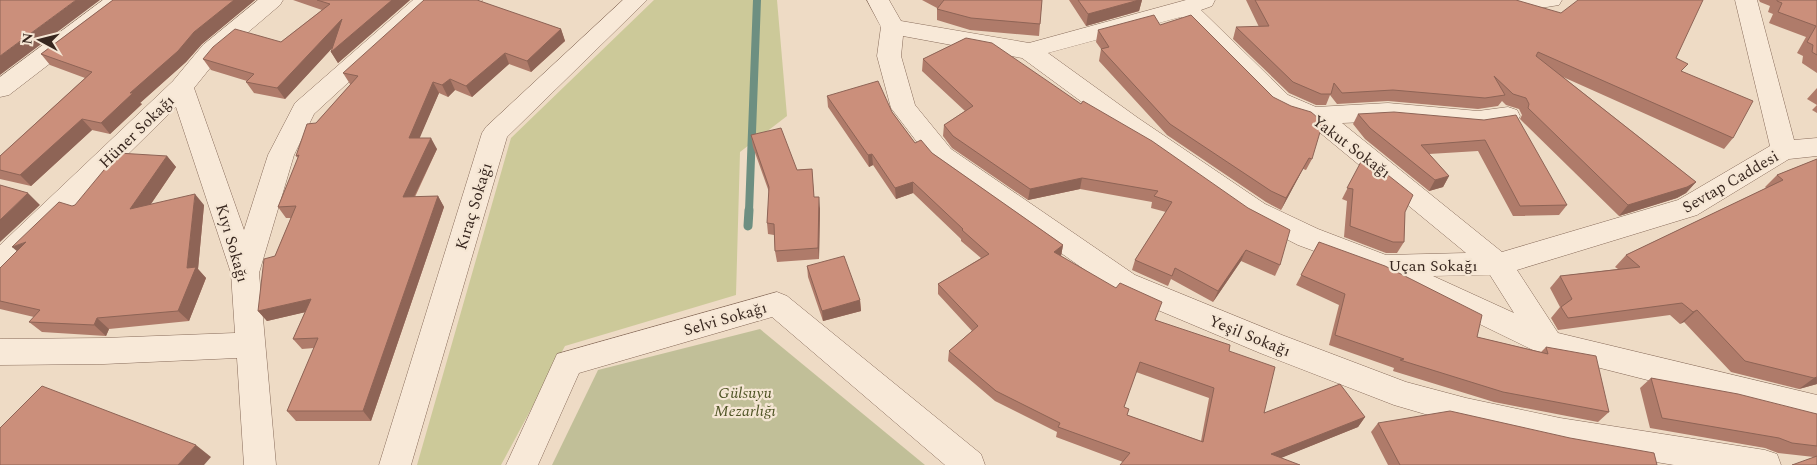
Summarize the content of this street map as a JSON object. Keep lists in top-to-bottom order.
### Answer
{
  "streets": {
    "street": [
      "Hüner Sokağı",
      "Yakut Sokağı",
      "Sevtap Caddesi",
      "Kıraç Sokağı",
      "Kıyı Sokağı",
      "Uçan Sokağı",
      "Selvi Sokağı",
      "Yeşil Sokağı"
    ]
  },
  "crossings": [
    ["Hüner Sokağı", "Kıyı Sokağı"],
    ["Yakut Sokağı", "Sevtap Caddesi"],
    ["Yakut Sokağı", "Uçan Sokağı"],
    ["Sevtap Caddesi", "Uçan Sokağı"]
  ],
  "parks": ["Gülsuyu Mezarlığı"],
  "north": "left"
}
